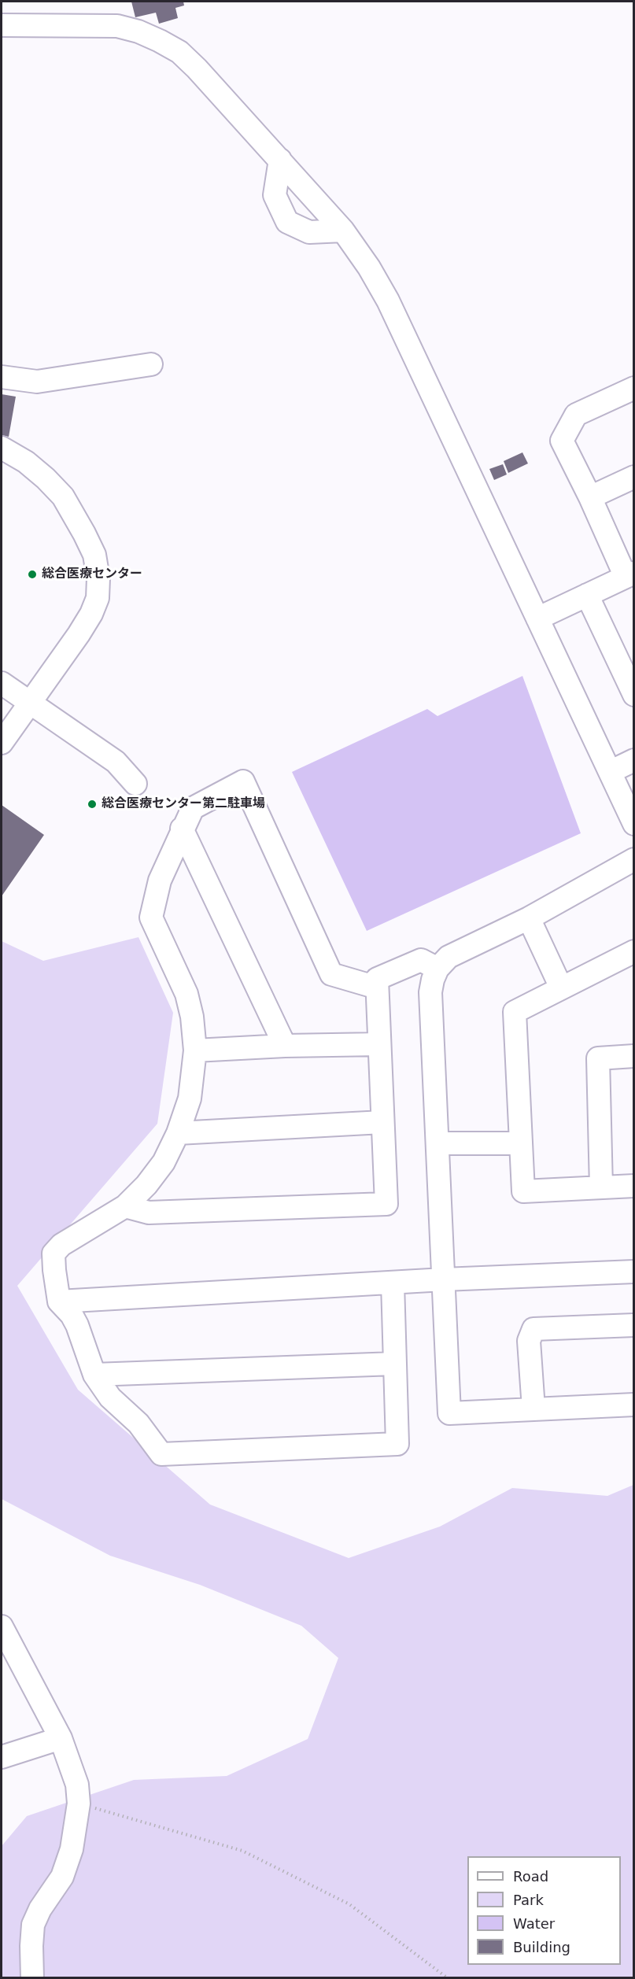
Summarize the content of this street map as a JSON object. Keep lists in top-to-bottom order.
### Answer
{
  "places": ["総合医療センター", "総合医療センター第二駐車場"],
  "legend": [
    "Road",
    "Park",
    "Water",
    "Building"
  ]
}
